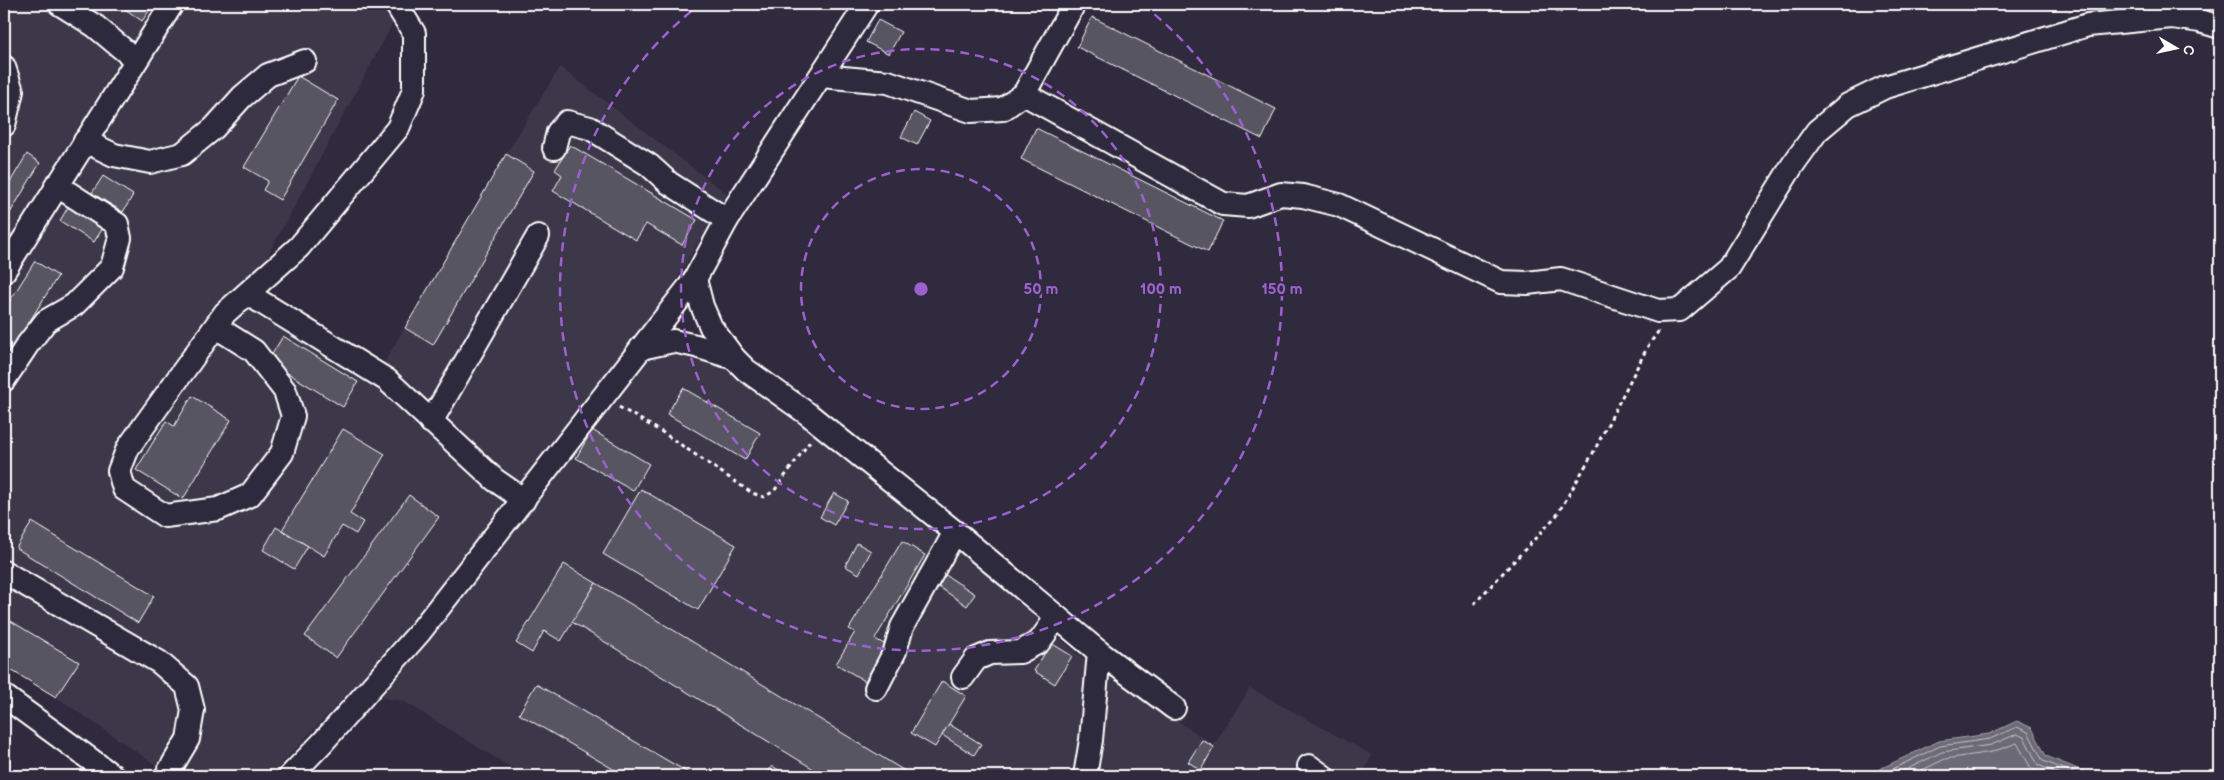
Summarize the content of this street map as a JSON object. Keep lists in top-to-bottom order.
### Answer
{
  "north": "right",
  "rings": ["50 m", "100 m", "150 m"]
}
